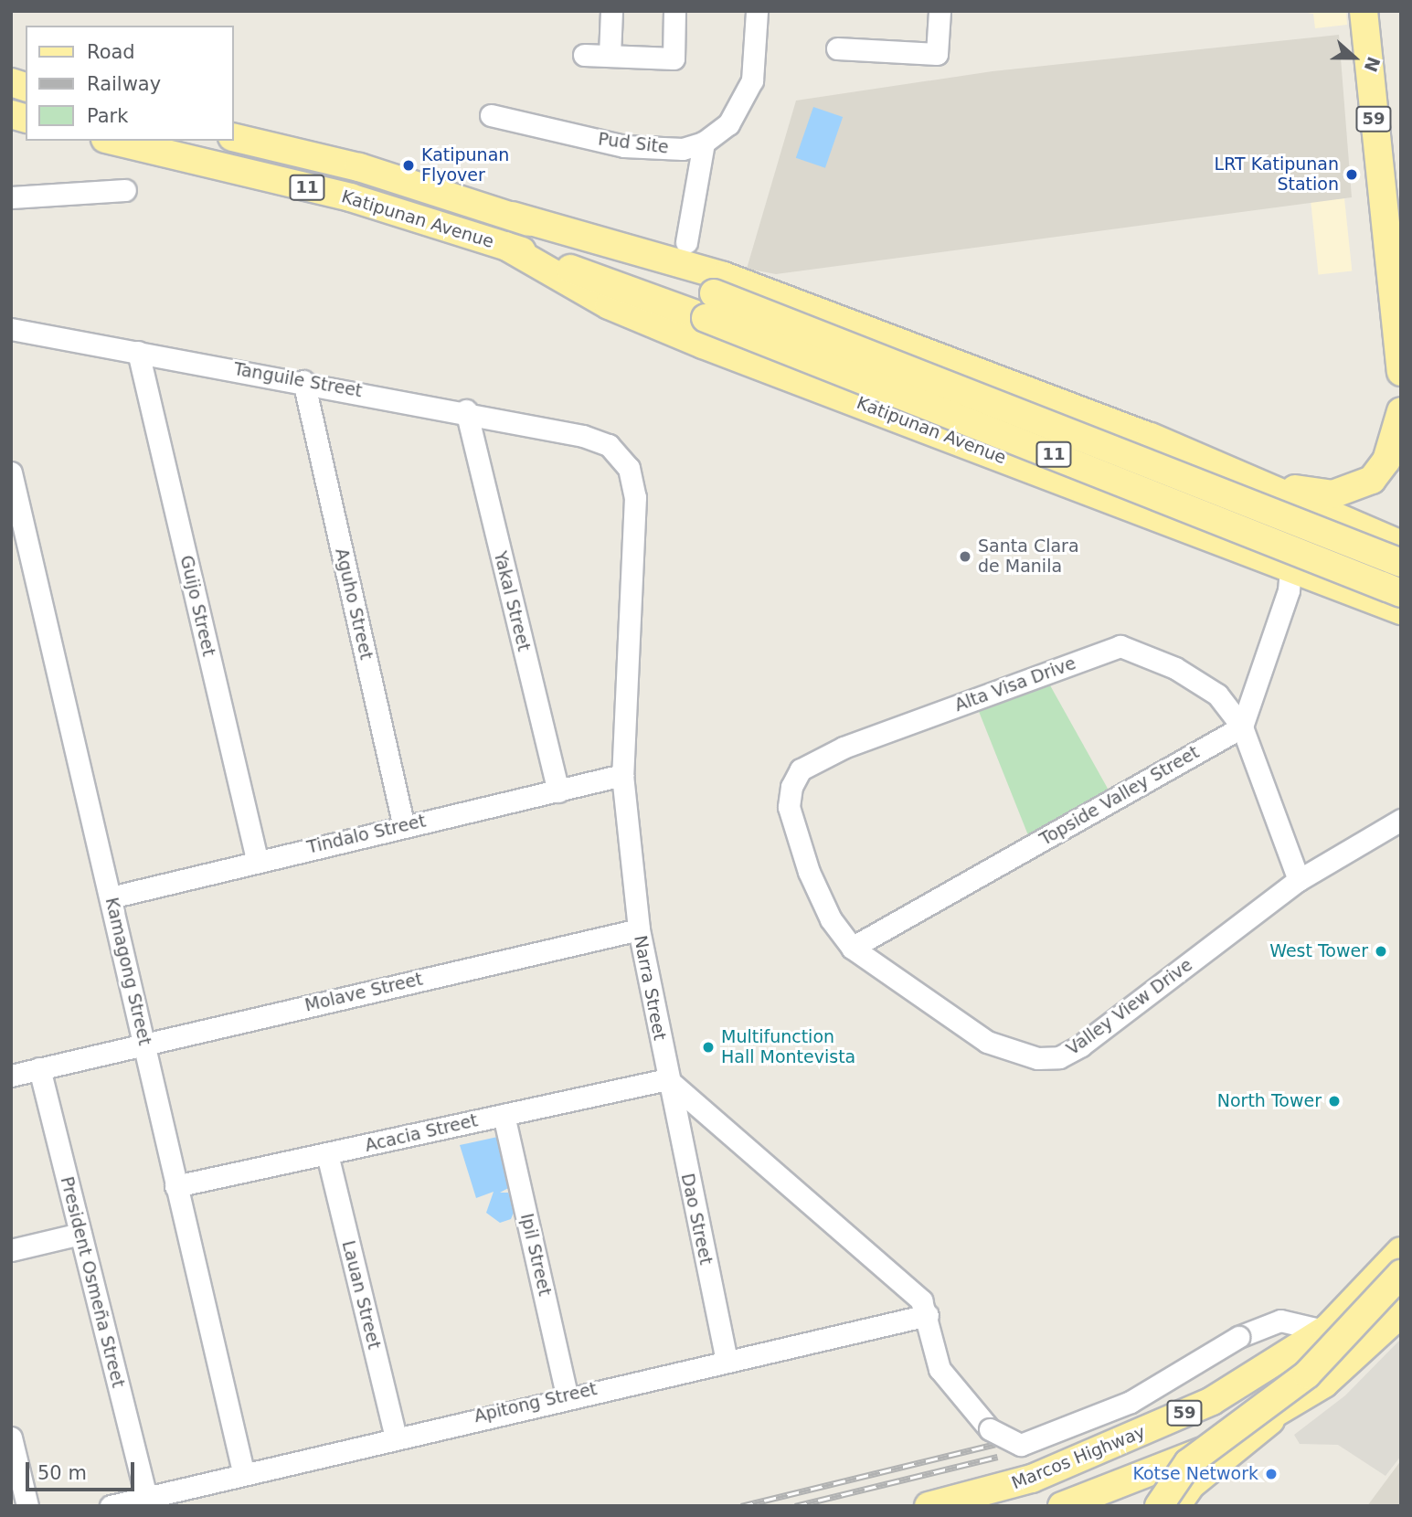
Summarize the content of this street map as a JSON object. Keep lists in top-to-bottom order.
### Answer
{
  "streets": {
    "main road": [
      "59",
      "11",
      "Katipunan Avenue",
      "Marcos Highway"
    ],
    "street": [
      "Pud Site",
      "Tanguile Street",
      "Yakal Street",
      "Aguho Street",
      "Guijo Street",
      "Alta Visa Drive",
      "Topside Valley Street",
      "Tindalo Street",
      "Kamagong Street",
      "Narra Street",
      "Molave Street",
      "Valley View Drive",
      "Acacia Street",
      "Dao Street",
      "Ipil Street",
      "President Osmeña Street",
      "Lauan Street",
      "Apitong Street"
    ]
  },
  "crossings": [
    ["Tanguile Street", "Yakal Street"],
    ["Tanguile Street", "Aguho Street"],
    ["Tanguile Street", "Guijo Street"],
    ["Tanguile Street", "Narra Street"],
    ["Yakal Street", "Tindalo Street"],
    ["Aguho Street", "Tindalo Street"],
    ["Guijo Street", "Tindalo Street"],
    ["Alta Visa Drive", "Topside Valley Street"],
    ["Alta Visa Drive", "Valley View Drive"],
    ["Topside Valley Street", "Valley View Drive"],
    ["Tindalo Street", "Kamagong Street"],
    ["Tindalo Street", "Narra Street"],
    ["Kamagong Street", "Molave Street"],
    ["Kamagong Street", "Acacia Street"],
    ["Kamagong Street", "Apitong Street"],
    ["Narra Street", "Molave Street"],
    ["Narra Street", "Acacia Street"],
    ["Narra Street", "Dao Street"],
    ["Molave Street", "President Osmeña Street"],
    ["Acacia Street", "Dao Street"],
    ["Acacia Street", "Ipil Street"],
    ["Acacia Street", "Lauan Street"],
    ["Dao Street", "Apitong Street"],
    ["Ipil Street", "Apitong Street"],
    ["President Osmeña Street", "Apitong Street"],
    ["Lauan Street", "Apitong Street"]
  ],
  "places": [
    "Katipunan Flyover",
    "LRT Katipunan Station",
    "Santa Clara de Manila",
    "West Tower",
    "Multifunction Hall Montevista",
    "North Tower",
    "Kotse Network"
  ],
  "legend": ["Road", "Railway", "Park"],
  "scale_bar": "50 m",
  "north": "right"
}
